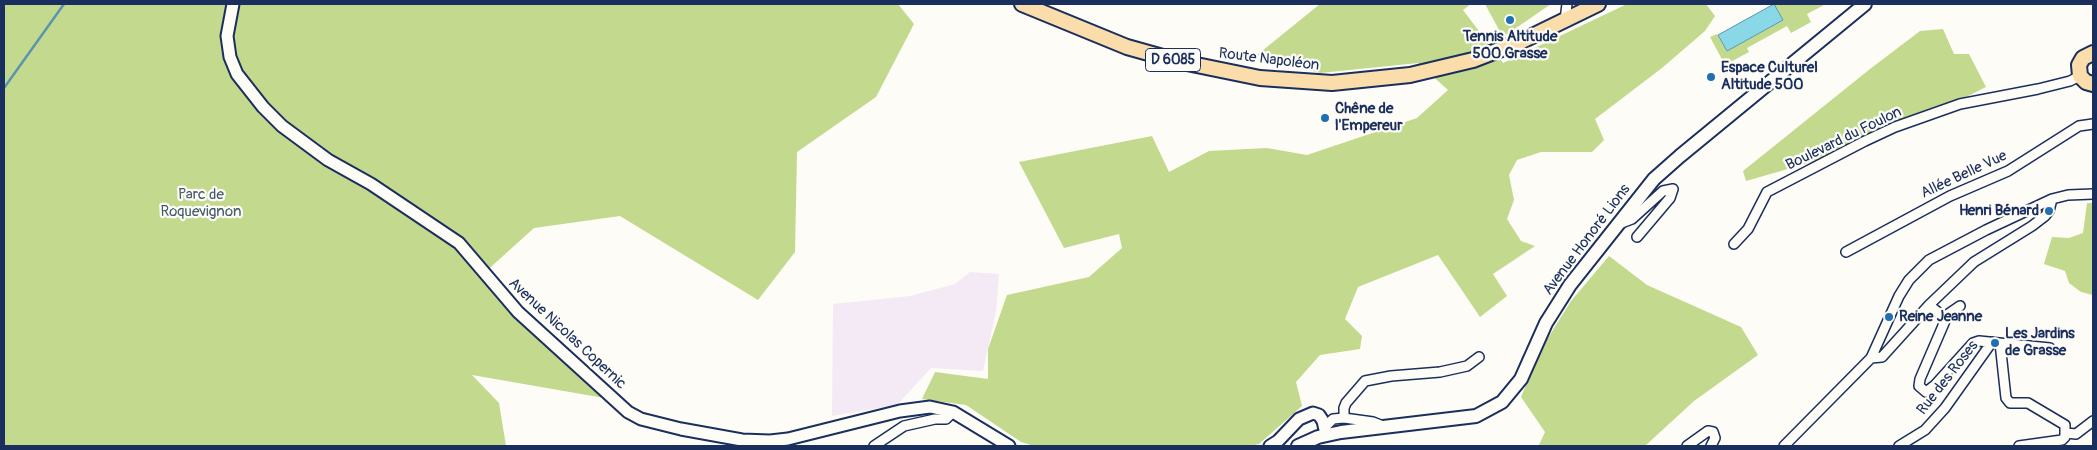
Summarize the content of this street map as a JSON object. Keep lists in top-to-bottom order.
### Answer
{
  "streets": {
    "main road": ["D 6085", "Route Napoléon", "Avenue Honoré Lions"],
    "street": [
      "Boulevard du Foulon",
      "Allée Belle Vue",
      "Avenue Nicolas Copernic",
      "Rue des Roses"
    ]
  },
  "parks": ["Parc de Roquevignon"],
  "places": [
    "Tennis Altitude 500 Grasse",
    "Espace Culturel Altitude 500",
    "Chêne de l'Empereur",
    "Henri Bénard",
    "Reine Jeanne",
    "Les Jardins de Grasse"
  ]
}
